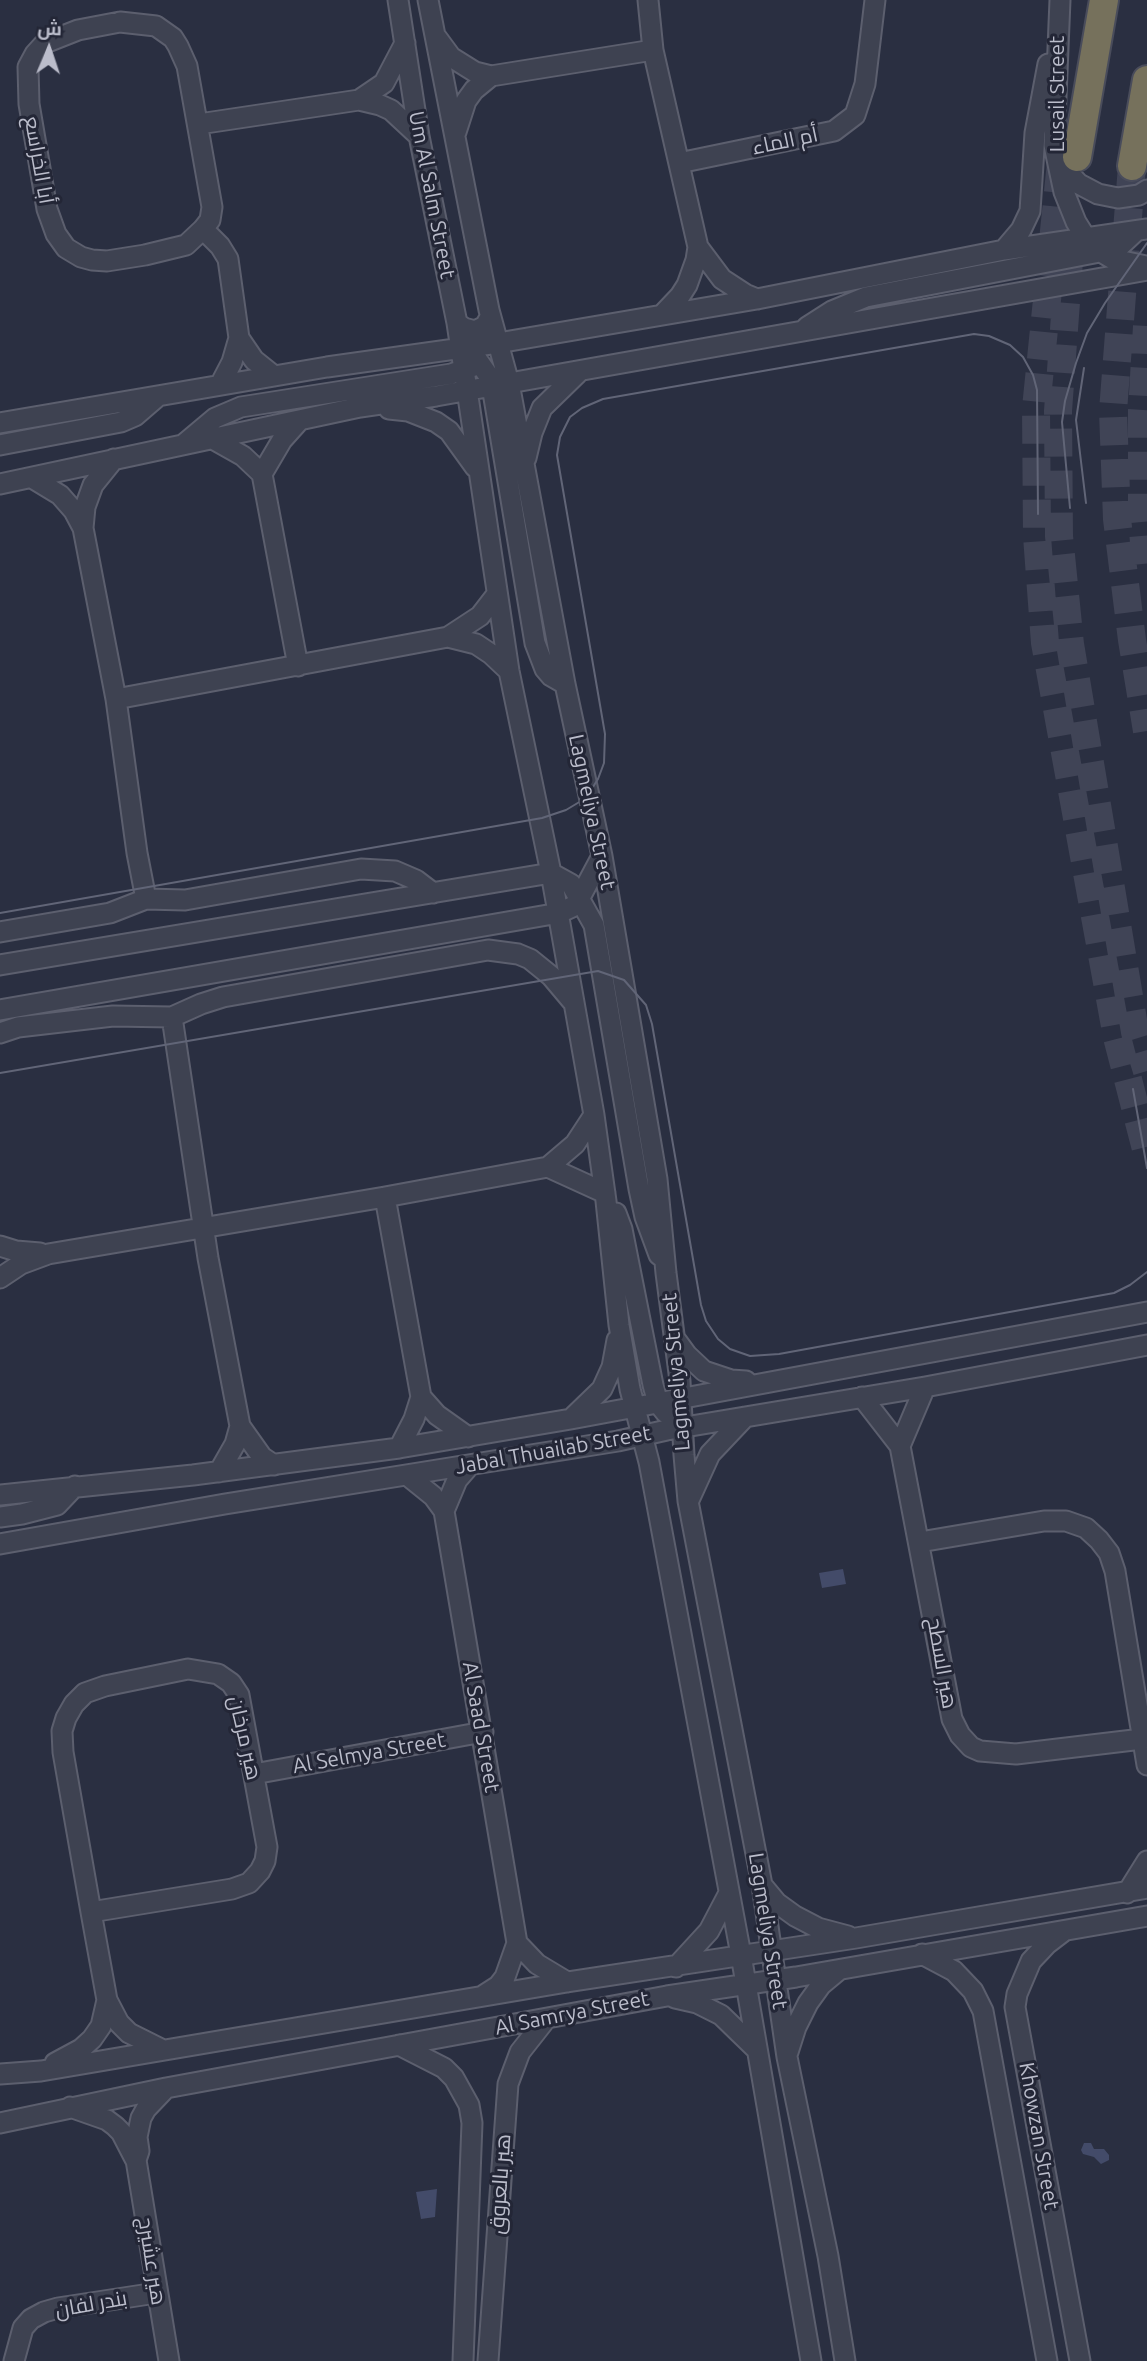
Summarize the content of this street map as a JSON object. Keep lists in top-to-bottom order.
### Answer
{
  "streets": {
    "highway": ["Lusail Street"],
    "street": [
      "أم الماء",
      "أبا الخراسع",
      "Um Al Salm Street",
      "Lagmeliya Street",
      "Jabal Thuailab Street",
      "هير السطح",
      "Al Saad Street",
      "هير مرخان",
      "Al Selmya Street",
      "Al Samrya Street",
      "Khowzan Street",
      "هير بالعروق",
      "هير عشيرج",
      "بندر لفان"
    ]
  },
  "crossings": [
    ["Um Al Salm Street", "Lagmeliya Street"],
    ["Lagmeliya Street", "Jabal Thuailab Street"],
    ["Lagmeliya Street", "Al Samrya Street"],
    ["Jabal Thuailab Street", "هير السطح"],
    ["Al Saad Street", "Al Selmya Street"],
    ["Al Saad Street", "Al Samrya Street"],
    ["هير مرخان", "Al Selmya Street"],
    ["هير مرخان", "Al Samrya Street"],
    ["Al Samrya Street", "Khowzan Street"],
    ["Al Samrya Street", "هير بالعروق"],
    ["Al Samrya Street", "هير عشيرج"],
    ["هير عشيرج", "بندر لفان"]
  ],
  "north": "top"
}
